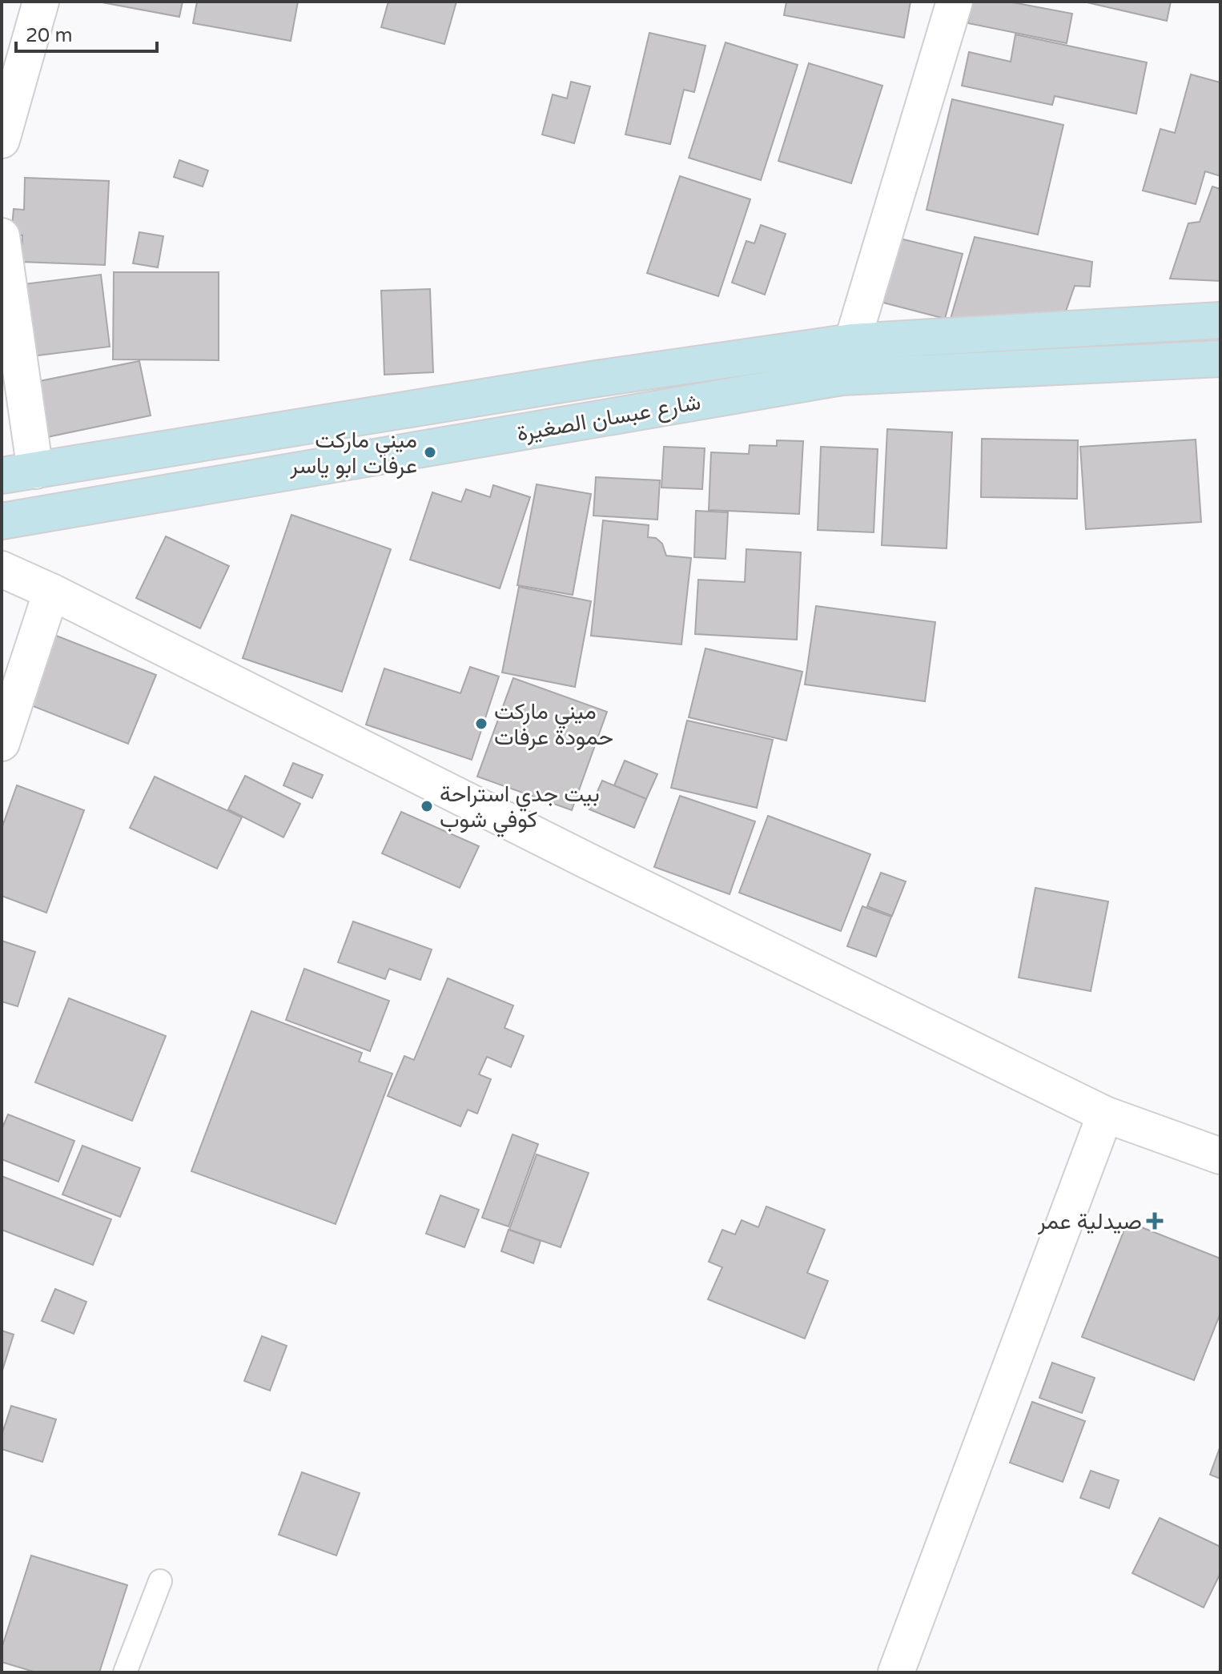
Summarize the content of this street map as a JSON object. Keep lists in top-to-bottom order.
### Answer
{
  "streets": {
    "main road": ["شارع عبسان الصغيرة"]
  },
  "places": {
    "other": ["ميني ماركت عرفات ابو ياسر", "ميني ماركت حمودة عرفات", "بيت جدي استراحة كوفي شوب"],
    "health": ["صيدلية عمر"]
  },
  "scale_bar": "20 m"
}
